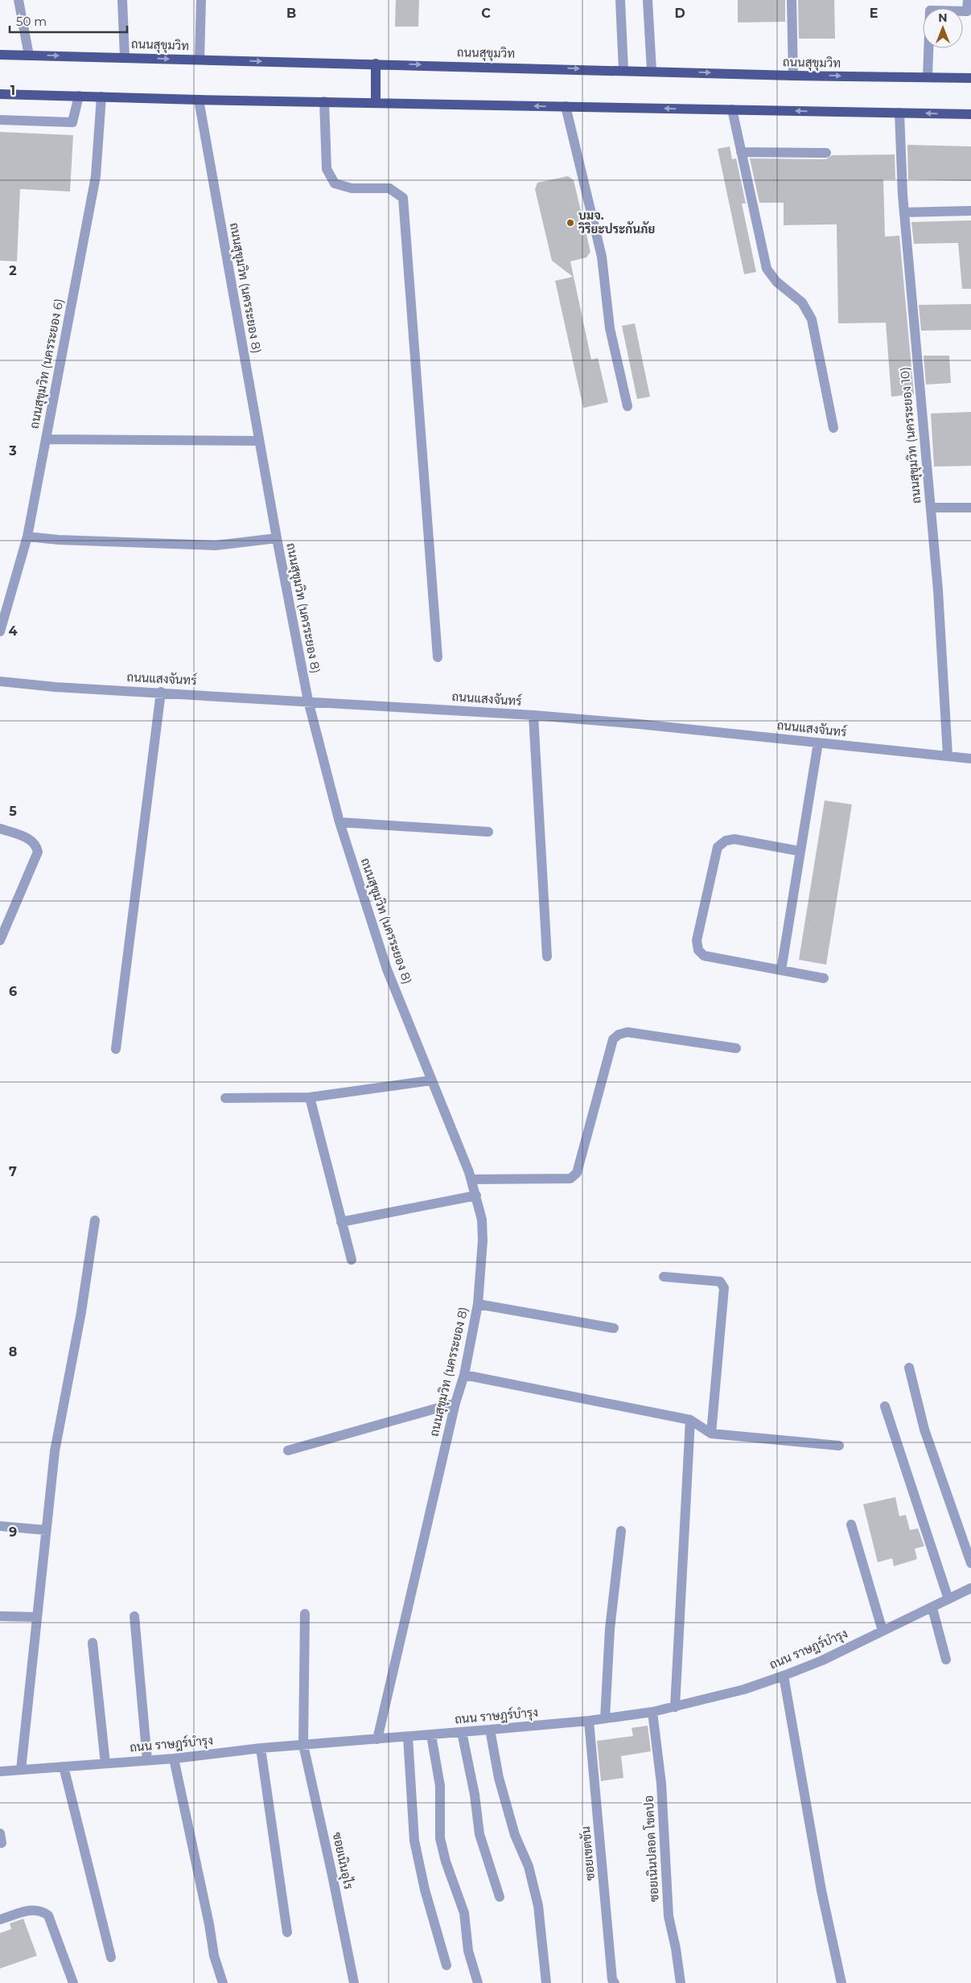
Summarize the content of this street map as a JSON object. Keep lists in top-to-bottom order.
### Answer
{
  "streets": {
    "main road": ["ถนนสุขุมวิท"],
    "street": [
      "ถนนสุขุมวิท (นครระยอง 8)",
      "ถนนสุขุมวิท (นครระยอง 6)",
      "ถนนสุขุมวิท (นครระยอง 10)",
      "ถนนแสงจันทร์",
      "ถนน ราษฎร์บำรุง",
      "ซอยเนินปลอด โขดปอ",
      "ซอยเขตขัน",
      "ซอยเนินอุไร"
    ]
  },
  "crossings": [
    ["ถนนสุขุมวิท (นครระยอง 8)", "ถนนแสงจันทร์"],
    ["ถนนสุขุมวิท (นครระยอง 8)", "ถนน ราษฎร์บำรุง"],
    ["ถนนสุขุมวิท (นครระยอง 10)", "ถนนแสงจันทร์"],
    ["ถนน ราษฎร์บำรุง", "ซอยเนินปลอด โขดปอ"],
    ["ถนน ราษฎร์บำรุง", "ซอยเขตขัน"],
    ["ถนน ราษฎร์บำรุง", "ซอยเนินอุไร"]
  ],
  "places": ["บมจ. วิริยะประกันภัย"],
  "scale_bar": "50 m",
  "north": "top",
  "grid": {
    "columns": [
      "B",
      "C",
      "D",
      "E"
    ],
    "rows": [
      "1",
      "2",
      "3",
      "4",
      "5",
      "6",
      "7",
      "8",
      "9"
    ]
  }
}
